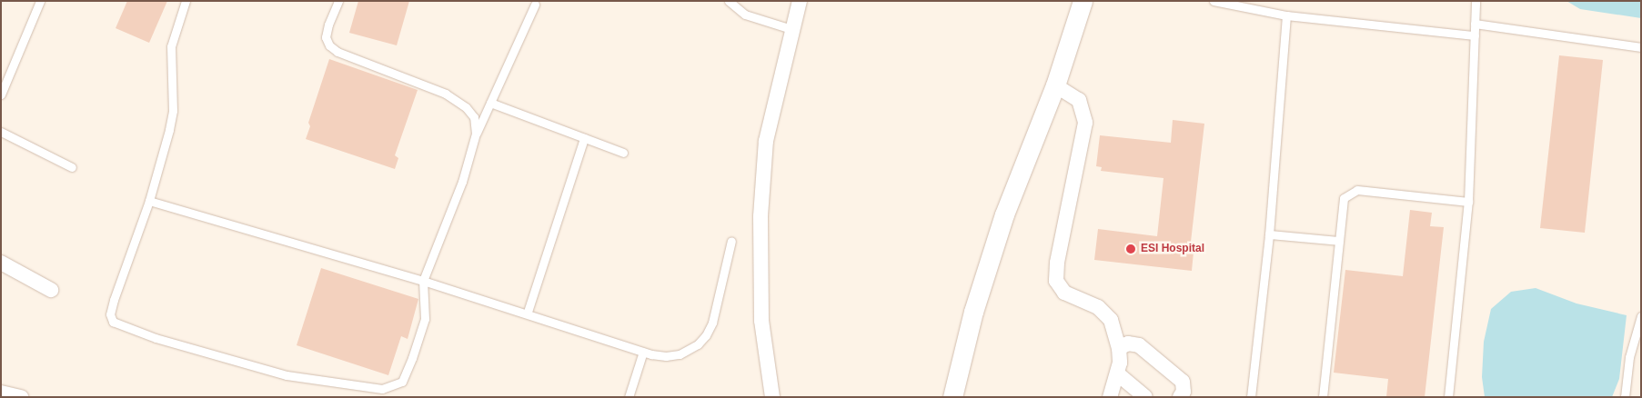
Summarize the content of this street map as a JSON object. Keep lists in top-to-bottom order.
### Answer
{
  "places": ["ESI Hospital"]
}
